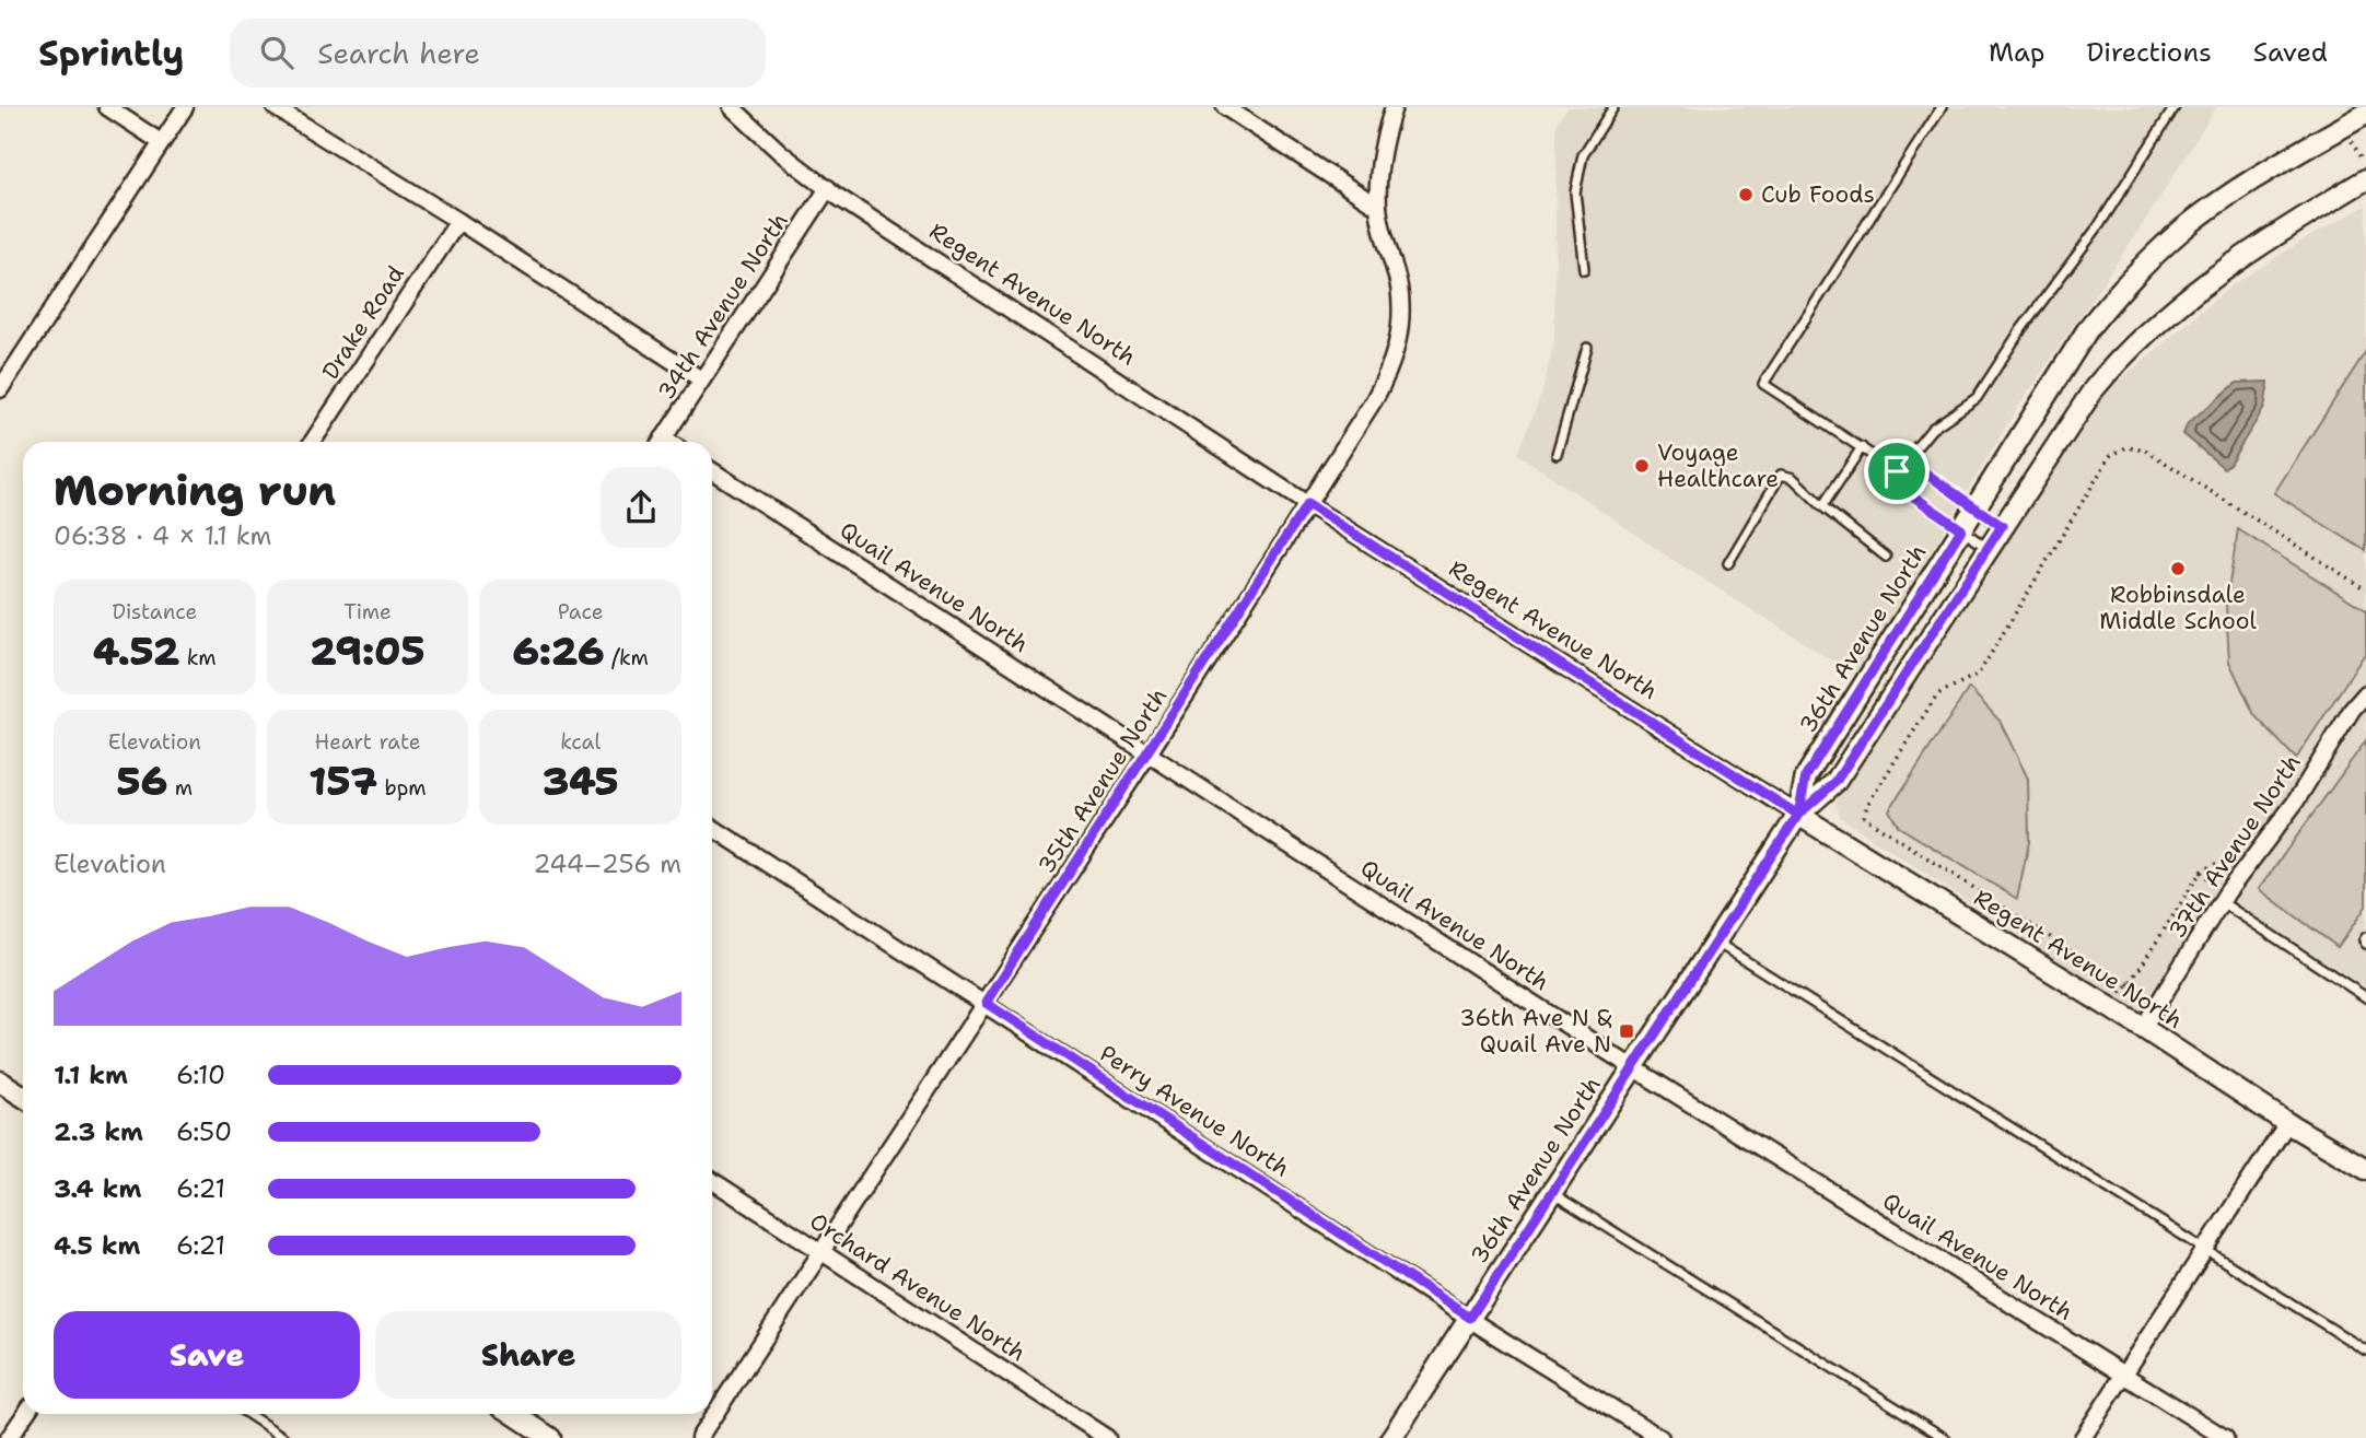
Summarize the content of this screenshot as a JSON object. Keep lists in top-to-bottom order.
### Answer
{
  "streets": {
    "street": [
      "Regent Avenue North",
      "34th Avenue North",
      "Drake Road",
      "Quail Avenue North",
      "36th Avenue North",
      "35th Avenue North",
      "37th Avenue North",
      "Perry Avenue North",
      "Orchard Avenue North"
    ]
  },
  "crossings": [
    ["Regent Avenue North", "34th Avenue North"],
    ["Regent Avenue North", "36th Avenue North"],
    ["Regent Avenue North", "35th Avenue North"],
    ["Regent Avenue North", "37th Avenue North"],
    ["Quail Avenue North", "36th Avenue North"],
    ["Quail Avenue North", "35th Avenue North"],
    ["36th Avenue North", "Perry Avenue North"],
    ["35th Avenue North", "Perry Avenue North"],
    ["35th Avenue North", "Orchard Avenue North"]
  ],
  "places": {
    "other": ["Cub Foods", "Voyage Healthcare", "Robbinsdale Middle School"],
    "transit": ["36th Ave N & Quail Ave N"]
  },
  "page": {
    "header": "Sprintly",
    "search": "Search here",
    "nav": ["Map", "Directions", "Saved"],
    "heading": ["Morning run", "06:38 · 4 × 1.1 km"],
    "stats": [
      ["Distance", "4.52 km"],
      ["Time", "29:05"],
      ["Pace", "6:26 /km"],
      ["Elevation", "56 m"],
      ["Heart rate", "157 bpm"],
      ["kcal", "345"]
    ],
    "chart": ["Elevation", "244–256 m"],
    "list": [
      {
        "name": "1.1 km",
        "note": "6:10"
      },
      {
        "name": "2.3 km",
        "note": "6:50"
      },
      {
        "name": "3.4 km",
        "note": "6:21"
      },
      {
        "name": "4.5 km",
        "note": "6:21"
      }
    ],
    "buttons": ["Save", "Share"]
  }
}
